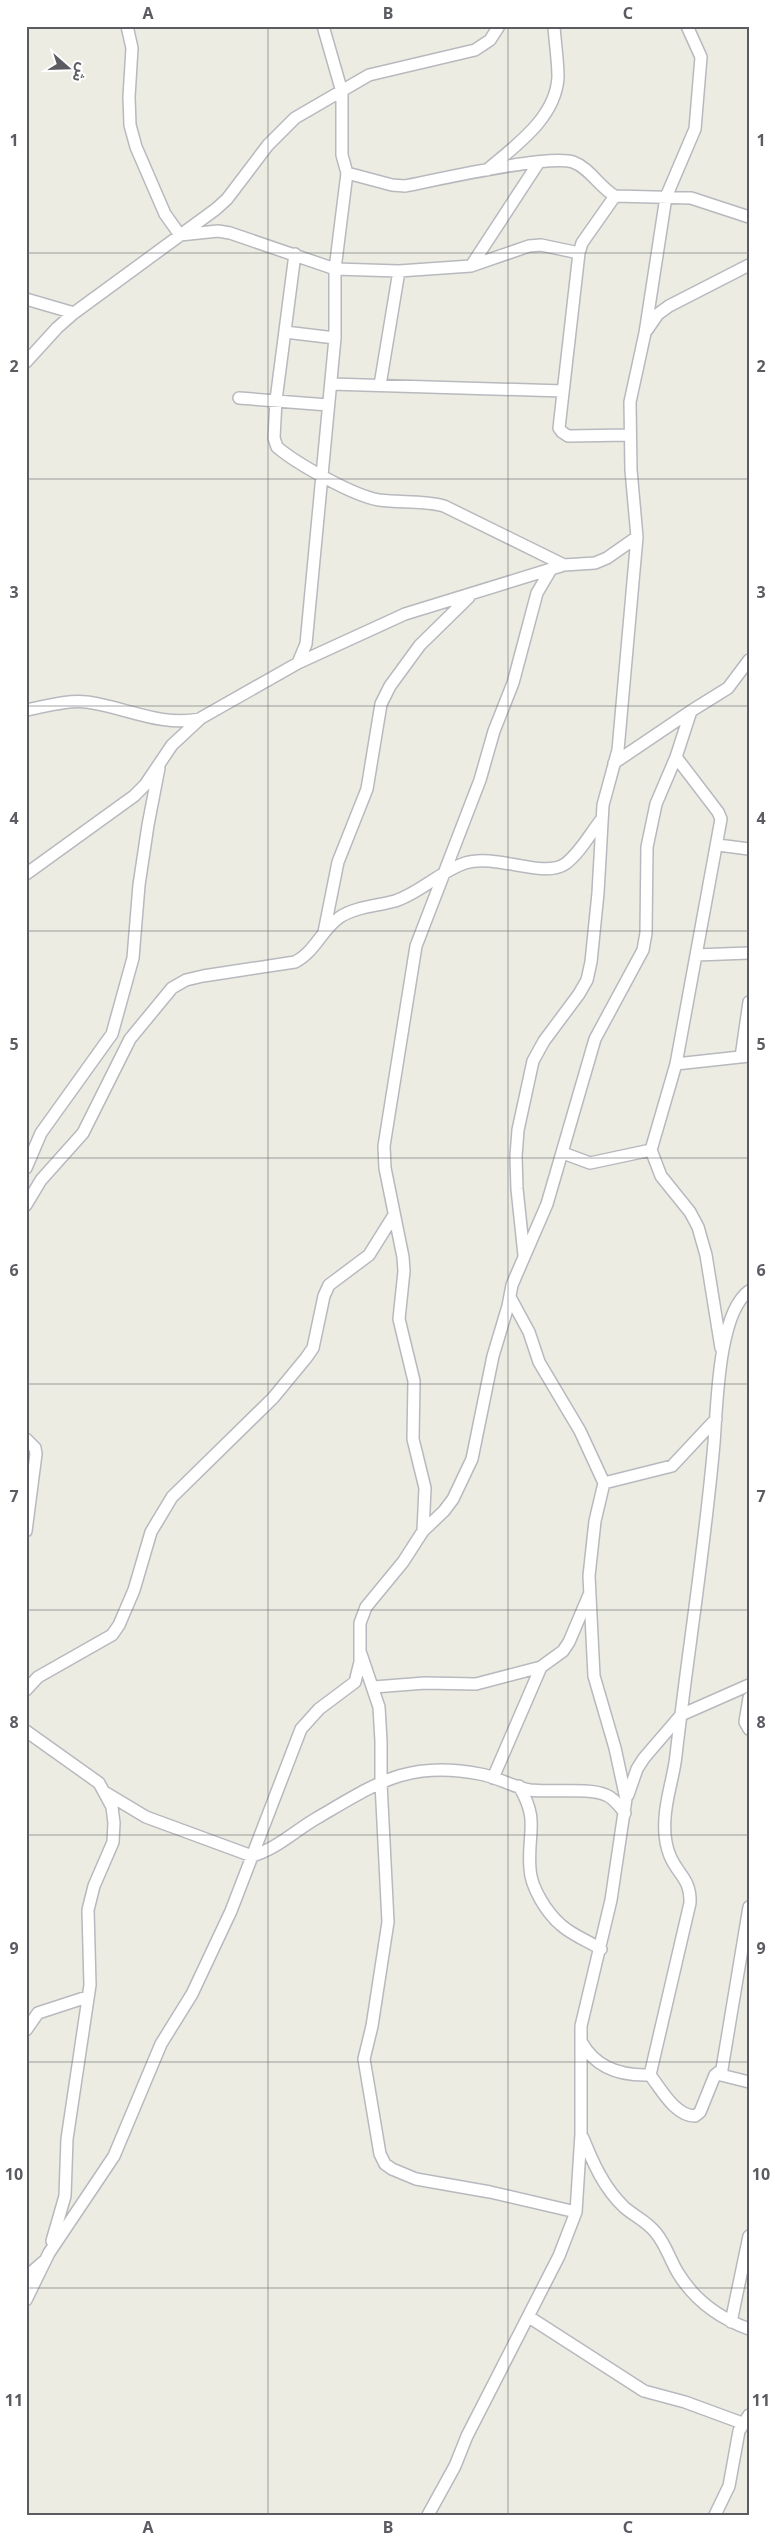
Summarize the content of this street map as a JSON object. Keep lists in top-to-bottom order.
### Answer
{
  "north": "right",
  "grid": {
    "columns": ["A", "B", "C"],
    "rows": [
      "1",
      "2",
      "3",
      "4",
      "5",
      "6",
      "7",
      "8",
      "9",
      "10",
      "11"
    ]
  }
}
